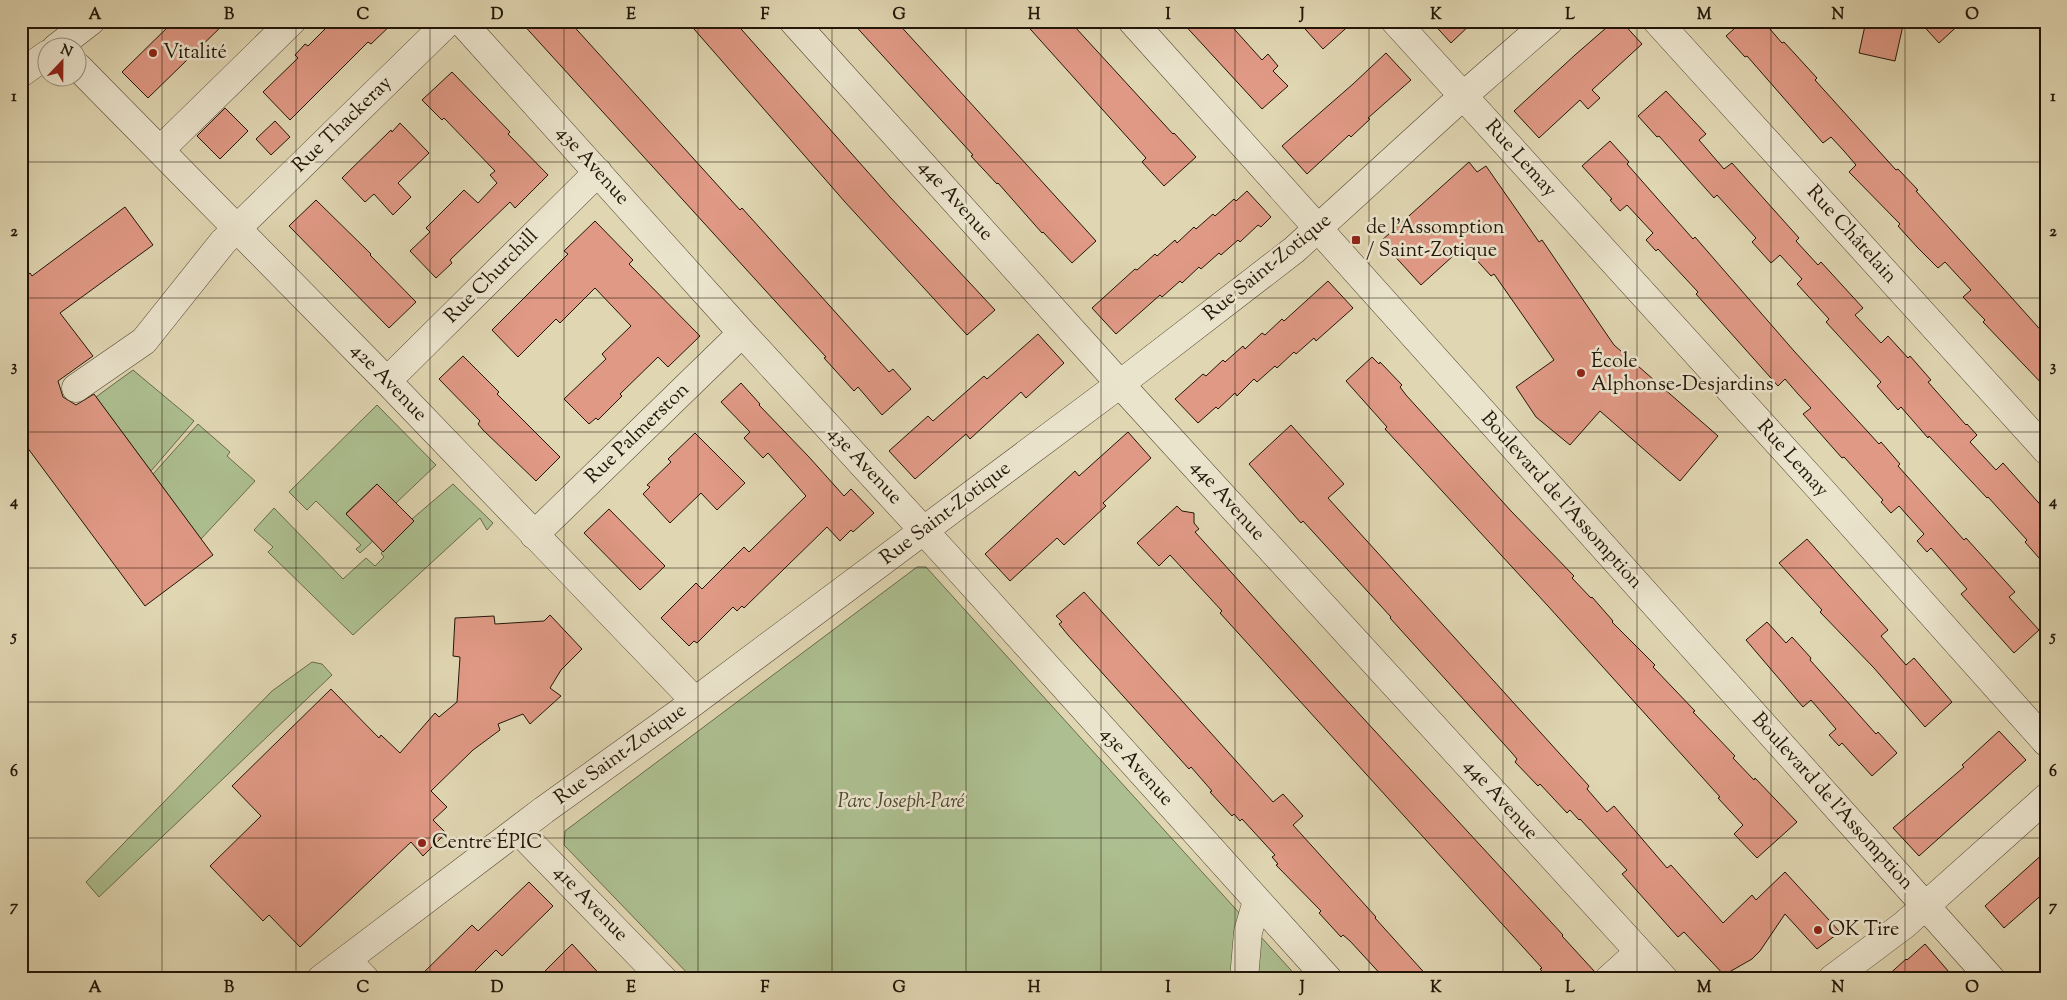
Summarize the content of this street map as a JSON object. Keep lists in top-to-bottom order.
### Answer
{
  "streets": {
    "street": [
      "Rue Thackeray",
      "Rue Lemay",
      "43e Avenue",
      "44e Avenue",
      "Rue Châtelain",
      "Rue Saint-Zotique",
      "Rue Churchill",
      "42e Avenue",
      "Rue Palmerston",
      "Boulevard de l'Assomption",
      "41e Avenue"
    ]
  },
  "crossings": [
    ["Rue Thackeray", "42e Avenue"],
    ["Rue Lemay", "Rue Saint-Zotique"],
    ["43e Avenue", "Rue Saint-Zotique"],
    ["43e Avenue", "Rue Churchill"],
    ["43e Avenue", "Rue Palmerston"],
    ["44e Avenue", "Rue Saint-Zotique"],
    ["Rue Saint-Zotique", "42e Avenue"],
    ["Rue Saint-Zotique", "Boulevard de l'Assomption"],
    ["Rue Saint-Zotique", "41e Avenue"],
    ["Rue Churchill", "42e Avenue"],
    ["42e Avenue", "Rue Palmerston"]
  ],
  "parks": ["Parc Joseph-Paré"],
  "places": {
    "other": [
      "Vitalité",
      "École Alphonse-Desjardins",
      "Centre ÉPIC",
      "OK Tire"
    ],
    "transit": ["de l'Assomption / Saint-Zotique"]
  },
  "north": "top",
  "grid": {
    "columns": [
      "A",
      "B",
      "C",
      "D",
      "E",
      "F",
      "G",
      "H",
      "I",
      "J",
      "K",
      "L",
      "M",
      "N",
      "O"
    ],
    "rows": [
      "1",
      "2",
      "3",
      "4",
      "5",
      "6",
      "7"
    ]
  }
}
